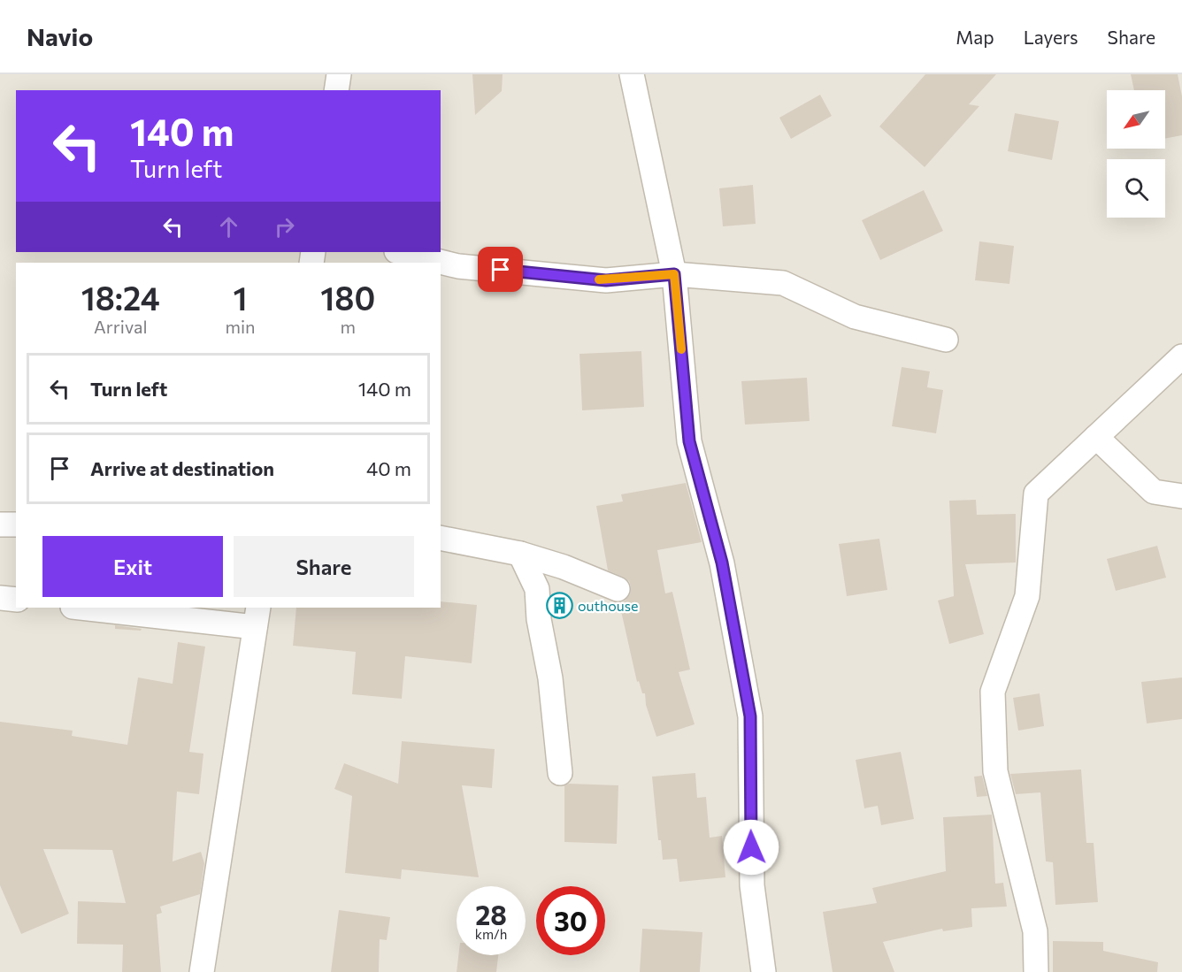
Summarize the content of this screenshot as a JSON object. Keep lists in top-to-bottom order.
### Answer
{
  "places": {
    "building": ["outhouse"]
  },
  "north": "bottom left",
  "page": {
    "header": "Navio",
    "nav": ["Map", "Layers", "Share"],
    "turn": ["140 m", "Turn left"],
    "eta": [
      "18:24",
      "Arrival",
      "1",
      "min",
      "180",
      "m"
    ],
    "list": [
      {
        "name": "Turn left",
        "value": "140 m"
      },
      {
        "name": "Arrive at destination",
        "value": "40 m"
      }
    ],
    "buttons": ["Exit", "Share"],
    "speed": "28 km/h",
    "limit": "30"
  }
}
